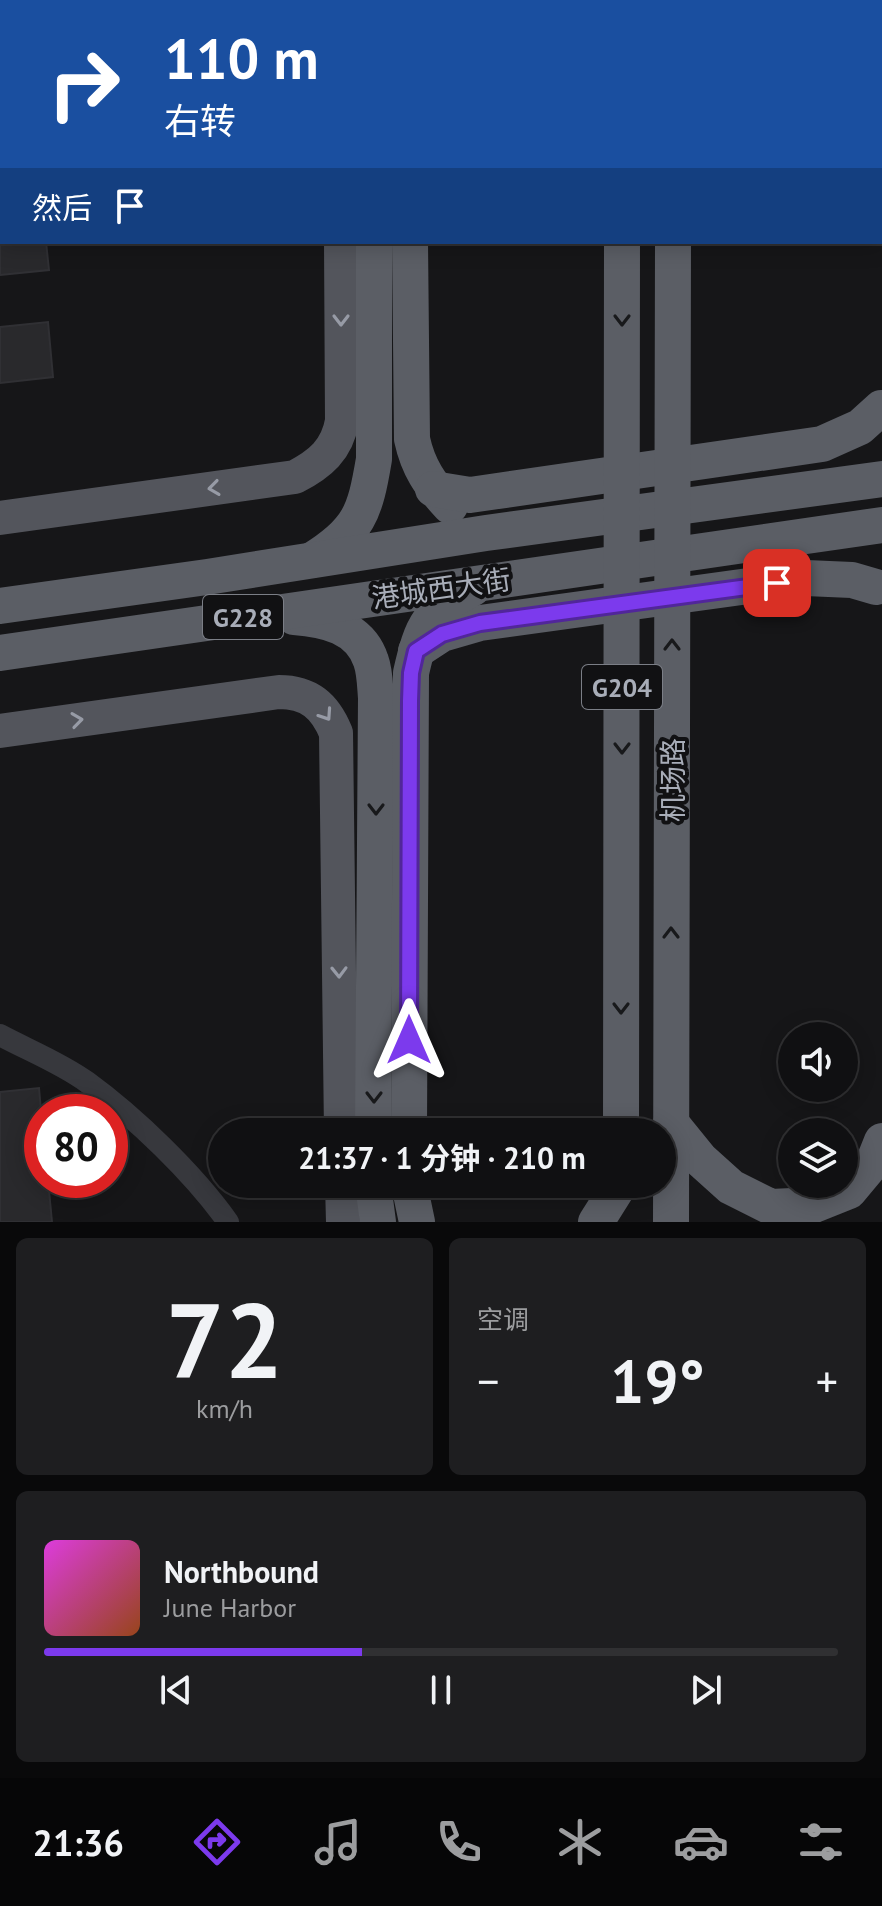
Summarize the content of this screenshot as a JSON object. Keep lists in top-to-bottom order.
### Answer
{
  "streets": {
    "highway": [
      "港城西大街",
      "G228",
      "G204",
      "机场路"
    ]
  },
  "page": {
    "turn": ["110 m", "右转"],
    "then": "然后",
    "limit": "80",
    "trip": "21:37 · 1 分钟 · 210 m",
    "tile": [
      ["72", "km/h"],
      "空调"
    ],
    "heat": ["−", "19°", "+"],
    "song": ["Northbound", "June Harbor"],
    "tabs": "21:36"
  }
}
